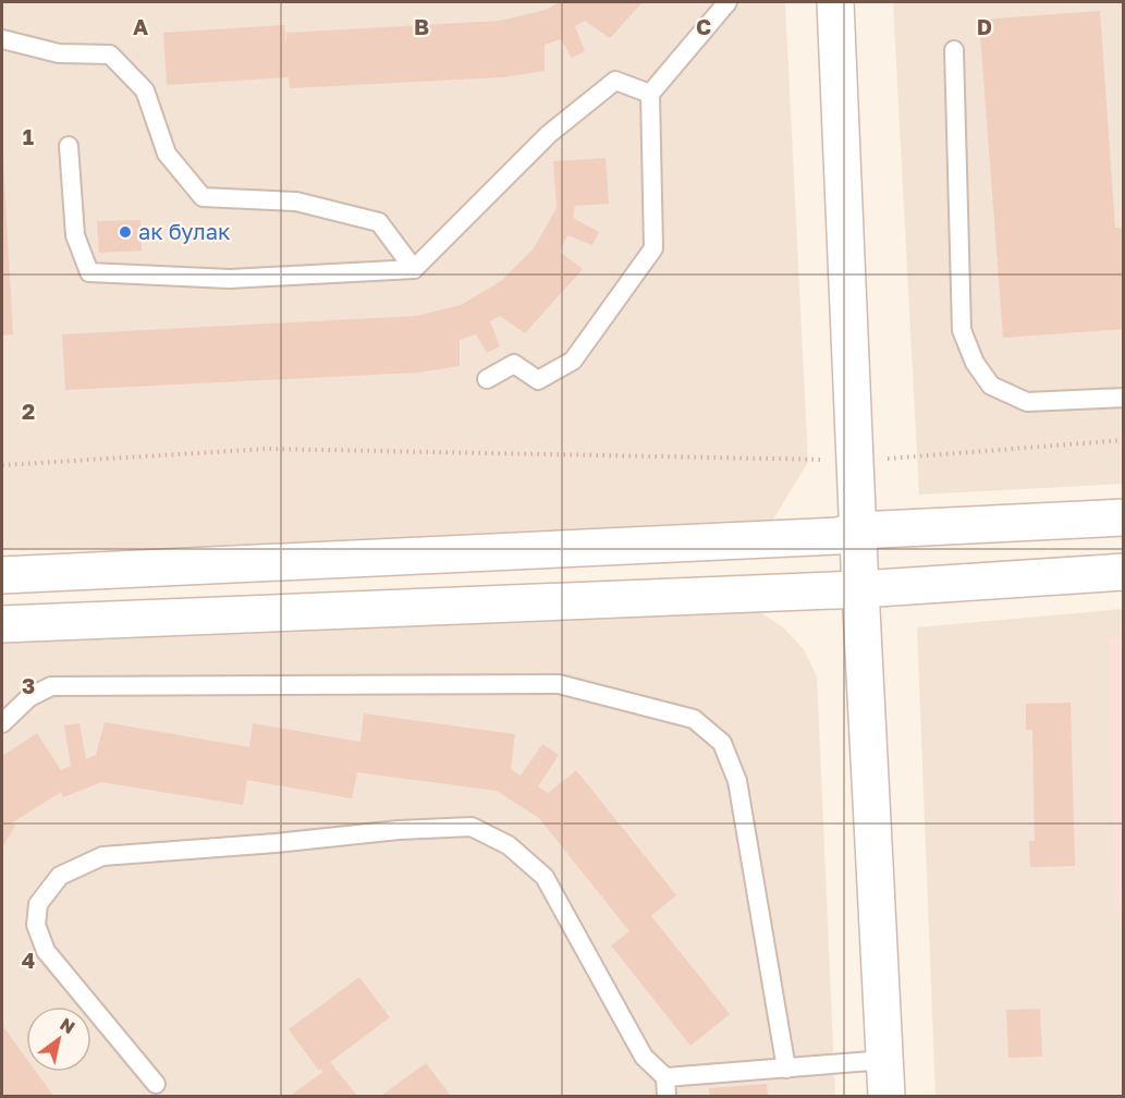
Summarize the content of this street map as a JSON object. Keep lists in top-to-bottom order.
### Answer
{
  "places": ["ак булак"],
  "north": "top right",
  "grid": {
    "columns": [
      "A",
      "B",
      "C",
      "D"
    ],
    "rows": [
      "1",
      "2",
      "3",
      "4"
    ]
  }
}
